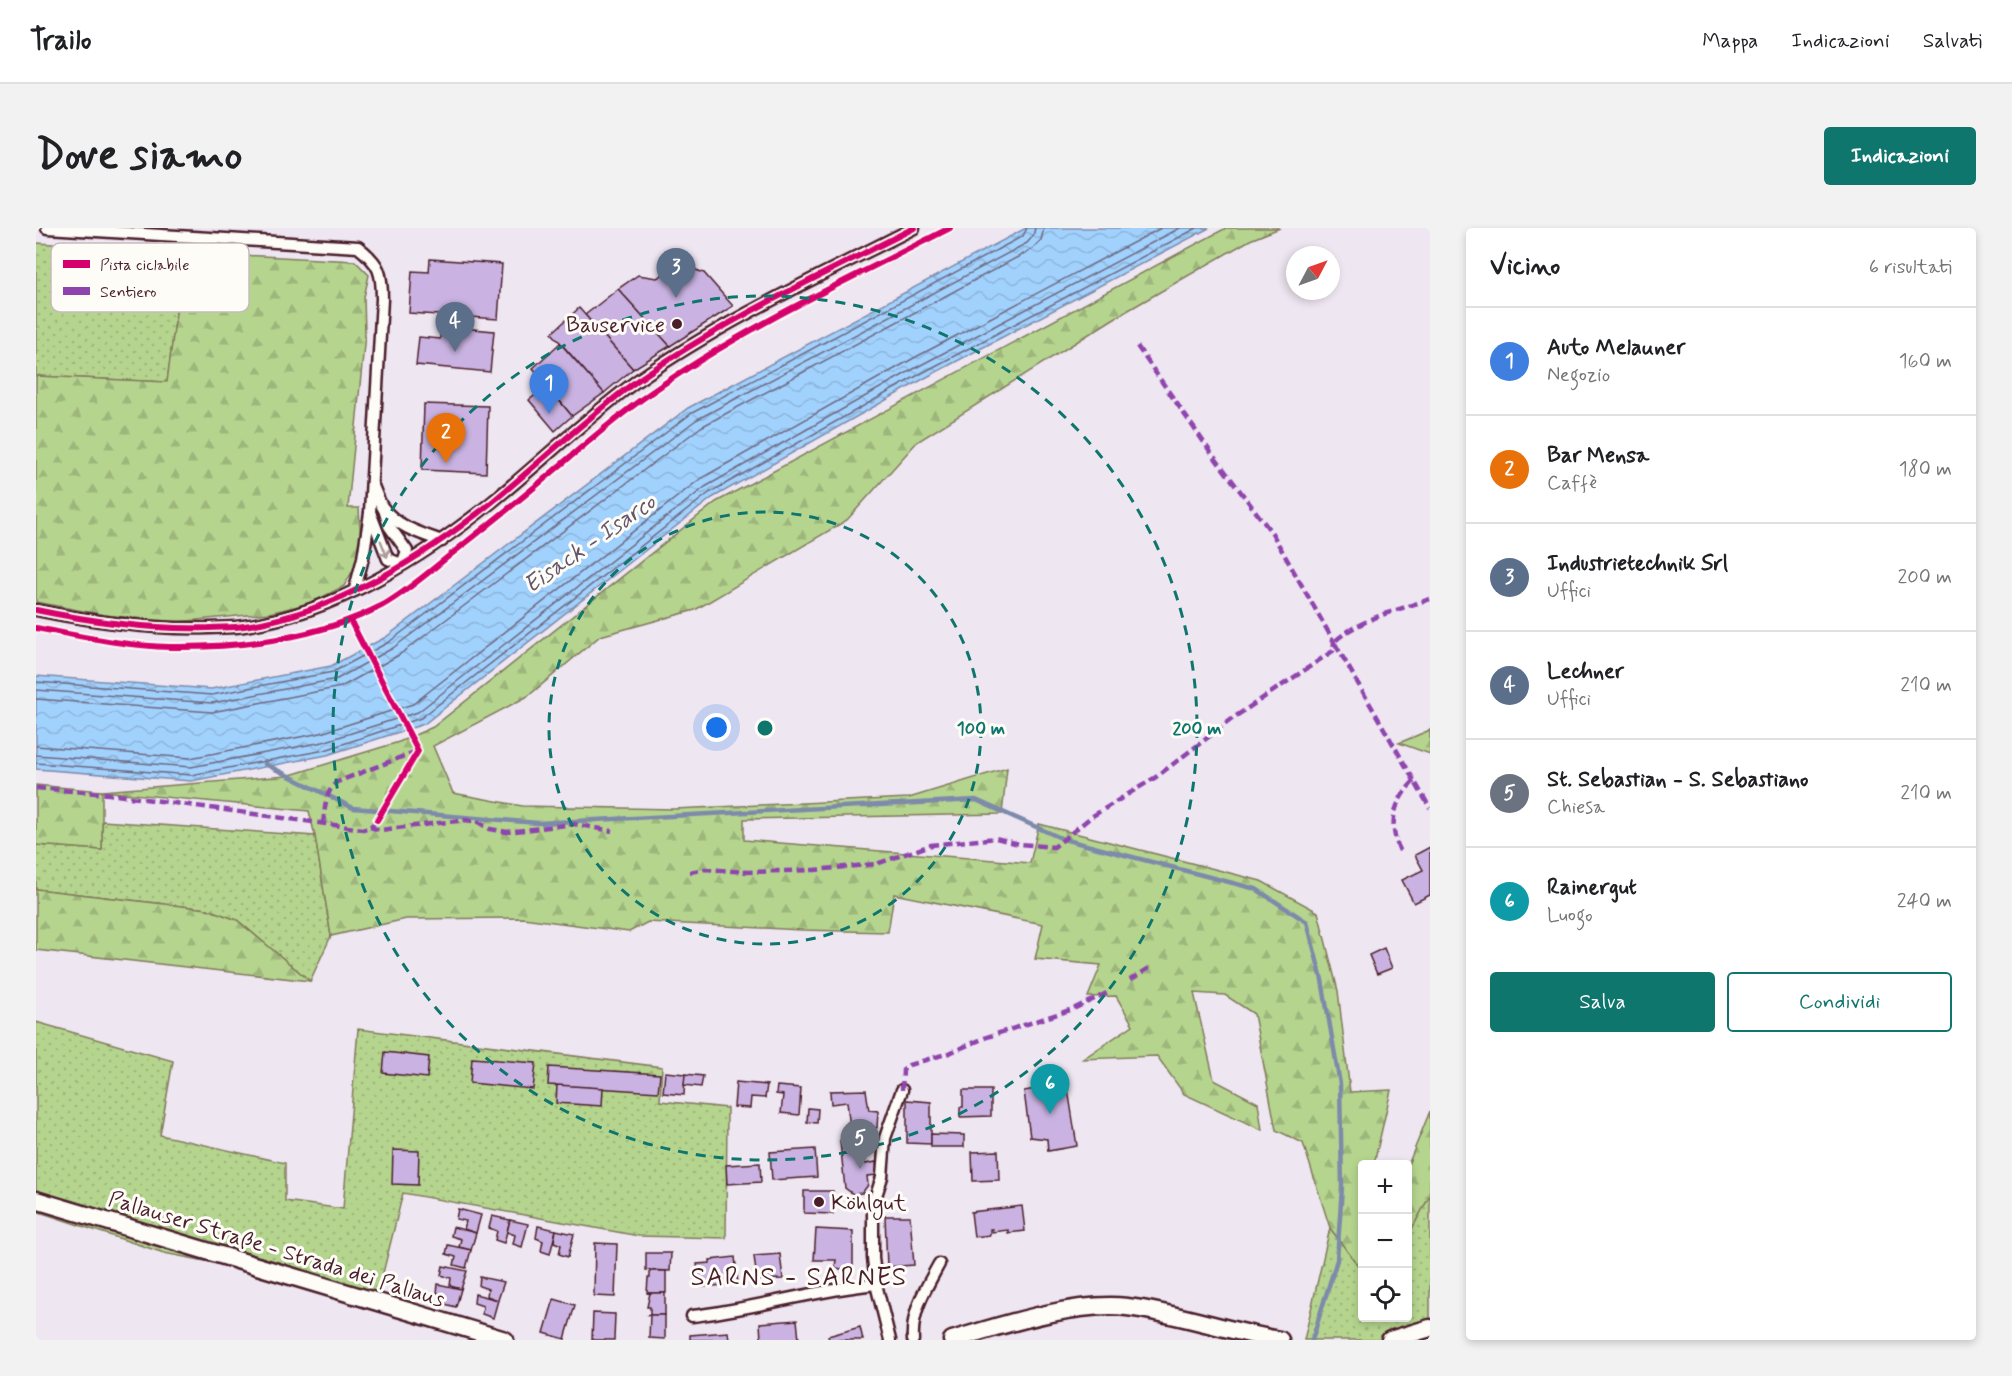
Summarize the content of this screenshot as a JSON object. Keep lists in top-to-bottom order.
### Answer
{
  "streets": {
    "street": ["Pallauser Straße - Strada dei Pallaus"]
  },
  "districts": ["SARNS - SARNES"],
  "water": ["Eisack - Isarco"],
  "places": ["Bauservice", "Köhlgut"],
  "legend": ["Pista ciclabile", "Sentiero"],
  "north": "top right",
  "page": {
    "header": "Trailo",
    "nav": ["Mappa", "Indicazioni", "Salvati"],
    "buttons": [
      "Indicazioni",
      ["Salva", "Condividi"]
    ],
    "title": "Dove siamo",
    "heading": ["Vicino", "6 risultati"],
    "pins": [
      "3",
      "4",
      "1",
      "2",
      "6",
      "5"
    ],
    "list": [
      {
        "mark": "1",
        "name": "Auto Melauner",
        "note": "Negozio",
        "value": "160 m"
      },
      {
        "mark": "2",
        "name": "Bar Mensa",
        "note": "Caffè",
        "value": "180 m"
      },
      {
        "mark": "3",
        "name": "Industrietechnik Srl",
        "note": "Uffici",
        "value": "200 m"
      },
      {
        "mark": "4",
        "name": "Lechner",
        "note": "Uffici",
        "value": "210 m"
      },
      {
        "mark": "5",
        "name": "St. Sebastian - S. Sebastiano",
        "note": "Chiesa",
        "value": "210 m"
      },
      {
        "mark": "6",
        "name": "Rainergut",
        "note": "Luogo",
        "value": "240 m"
      }
    ],
    "map_buttons": ["+", "−"]
  },
  "rings": ["100 m", "200 m"]
}
